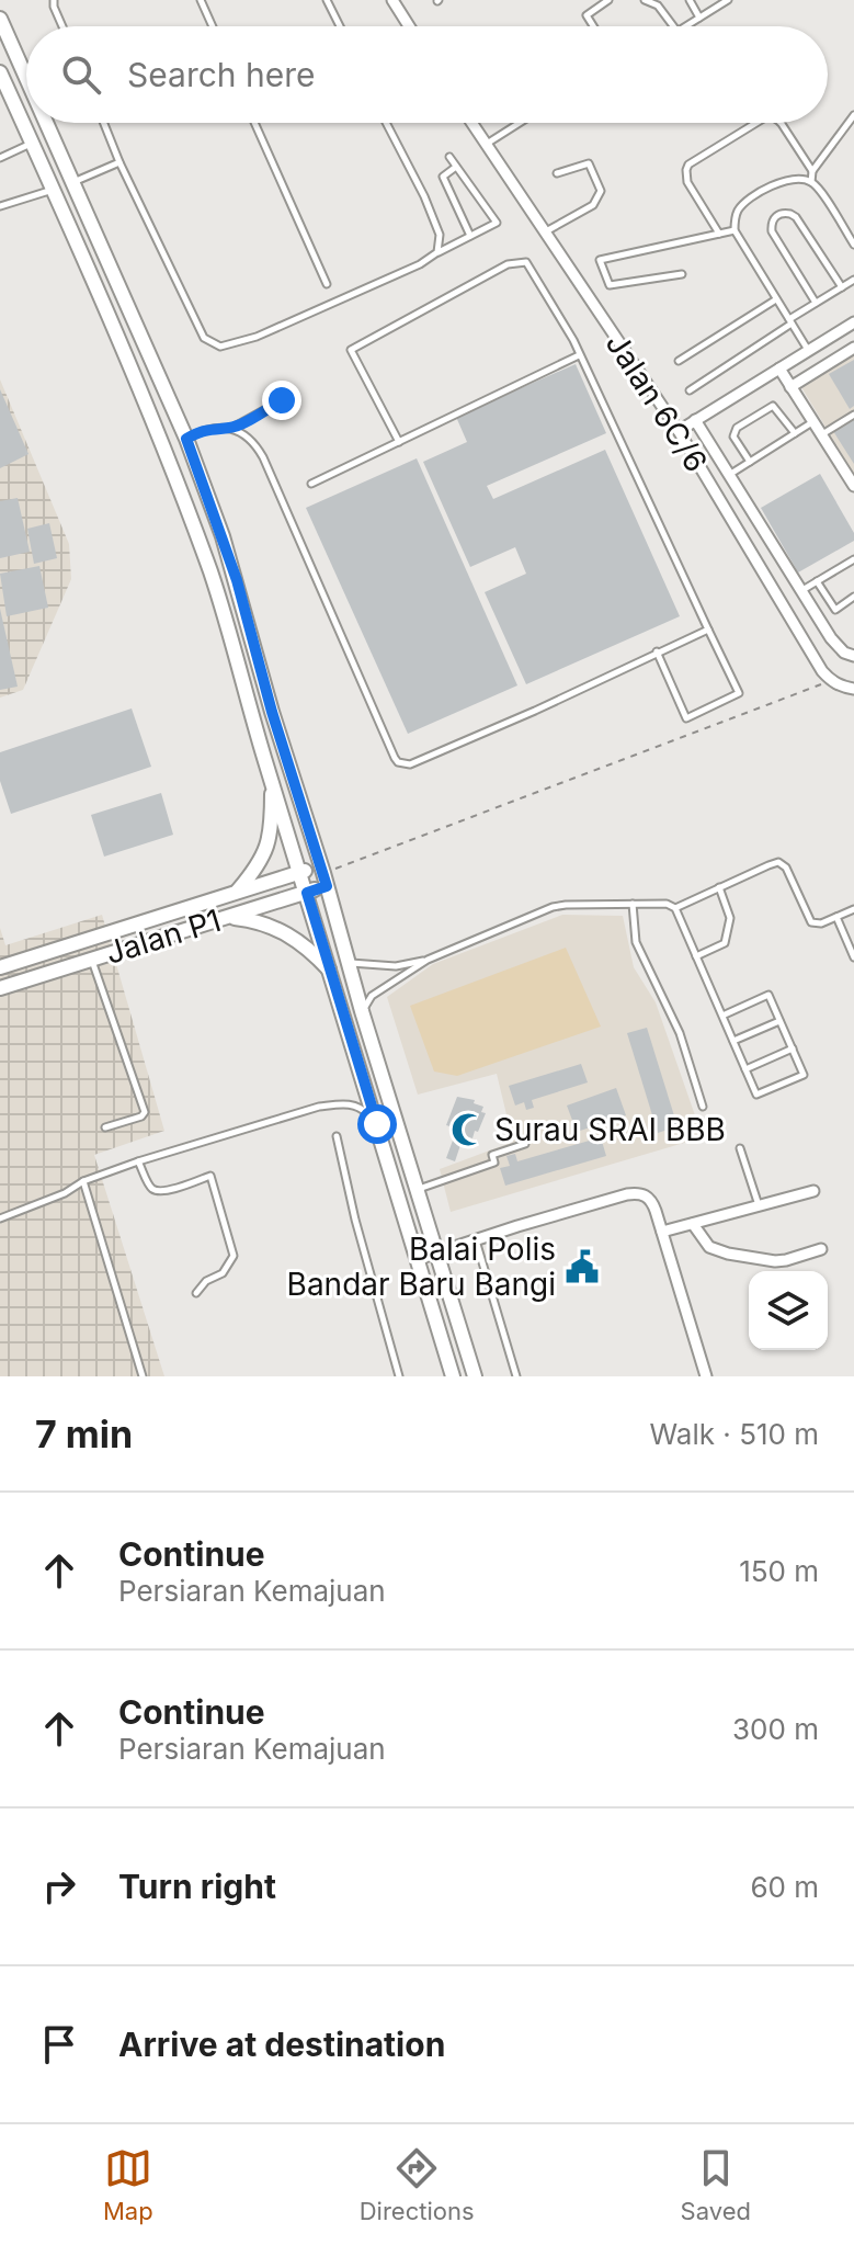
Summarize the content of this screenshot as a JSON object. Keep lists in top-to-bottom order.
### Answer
{
  "streets": {
    "main road": ["Jalan P1"],
    "street": ["Jalan 6C/6"]
  },
  "places": {
    "mosque": ["Surau SRAI BBB"],
    "public building": ["Balai Polis Bandar Baru Bangi"]
  },
  "page": {
    "search": "Search here",
    "heading": ["7 min", "Walk · 510 m"],
    "list": [
      ["Continue", "Persiaran Kemajuan", "150 m"],
      ["Continue", "Persiaran Kemajuan", "300 m"],
      ["Turn right", "60 m"],
      "Arrive at destination"
    ],
    "nav": ["Map", "Directions", "Saved"]
  }
}
